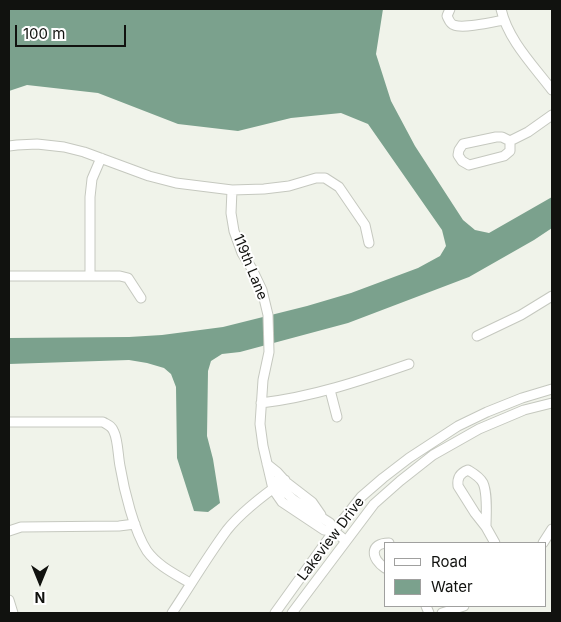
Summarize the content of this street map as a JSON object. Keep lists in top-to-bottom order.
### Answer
{
  "streets": {
    "street": ["119th Lane", "Lakeview Drive"]
  },
  "legend": ["Road", "Water"],
  "scale_bar": "100 m",
  "north": "bottom"
}
